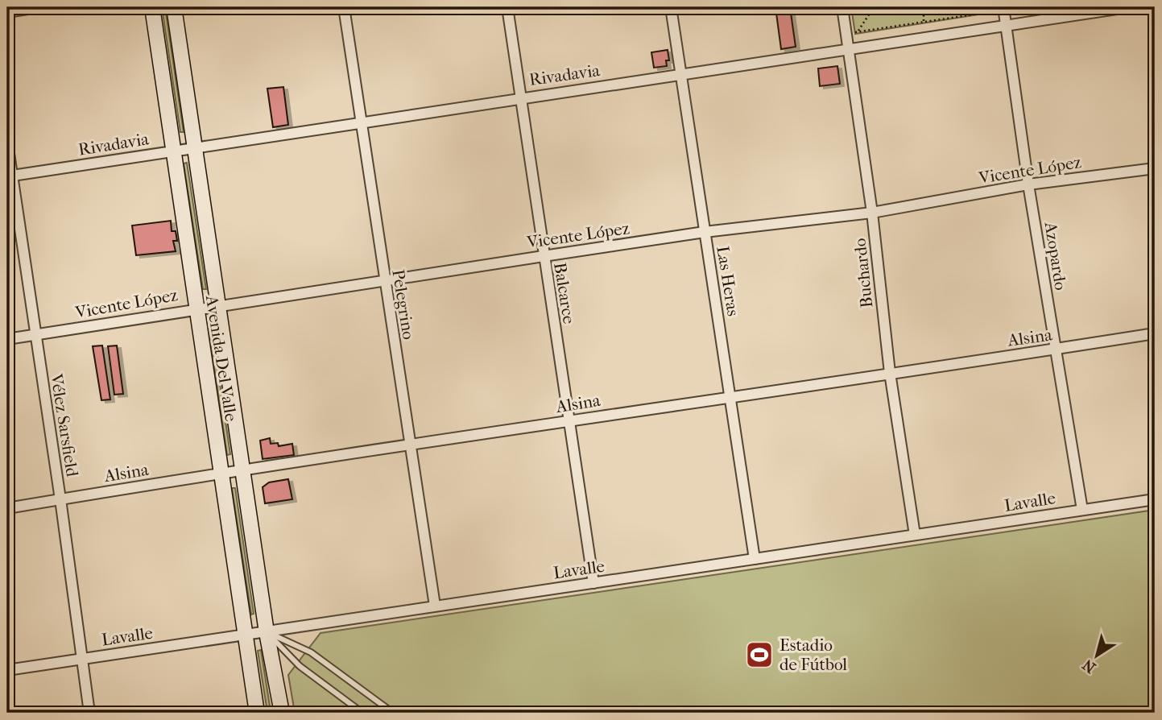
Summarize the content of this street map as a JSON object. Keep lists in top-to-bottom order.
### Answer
{
  "streets": {
    "main road": ["Avenida Del Valle"],
    "street": [
      "Rivadavia",
      "Vicente López",
      "Azopardo",
      "Buchardo",
      "Las Heras",
      "Balcarce",
      "Pelegrino",
      "Alsina",
      "Vélez Sarsfield",
      "Lavalle"
    ]
  },
  "crossings": [
    ["Rivadavia", "Azopardo"],
    ["Rivadavia", "Buchardo"],
    ["Rivadavia", "Las Heras"],
    ["Rivadavia", "Balcarce"],
    ["Rivadavia", "Pelegrino"],
    ["Rivadavia", "Avenida Del Valle"],
    ["Rivadavia", "Vélez Sarsfield"],
    ["Vicente López", "Azopardo"],
    ["Vicente López", "Buchardo"],
    ["Vicente López", "Las Heras"],
    ["Vicente López", "Balcarce"],
    ["Vicente López", "Pelegrino"],
    ["Vicente López", "Avenida Del Valle"],
    ["Vicente López", "Vélez Sarsfield"],
    ["Azopardo", "Alsina"],
    ["Azopardo", "Lavalle"],
    ["Buchardo", "Alsina"],
    ["Buchardo", "Lavalle"],
    ["Las Heras", "Alsina"],
    ["Las Heras", "Lavalle"],
    ["Balcarce", "Alsina"],
    ["Balcarce", "Lavalle"],
    ["Pelegrino", "Alsina"],
    ["Pelegrino", "Lavalle"],
    ["Alsina", "Avenida Del Valle"],
    ["Alsina", "Vélez Sarsfield"],
    ["Avenida Del Valle", "Lavalle"],
    ["Vélez Sarsfield", "Lavalle"]
  ],
  "places": {
    "sports": ["Estadio de Fútbol"]
  },
  "north": "bottom left"
}
